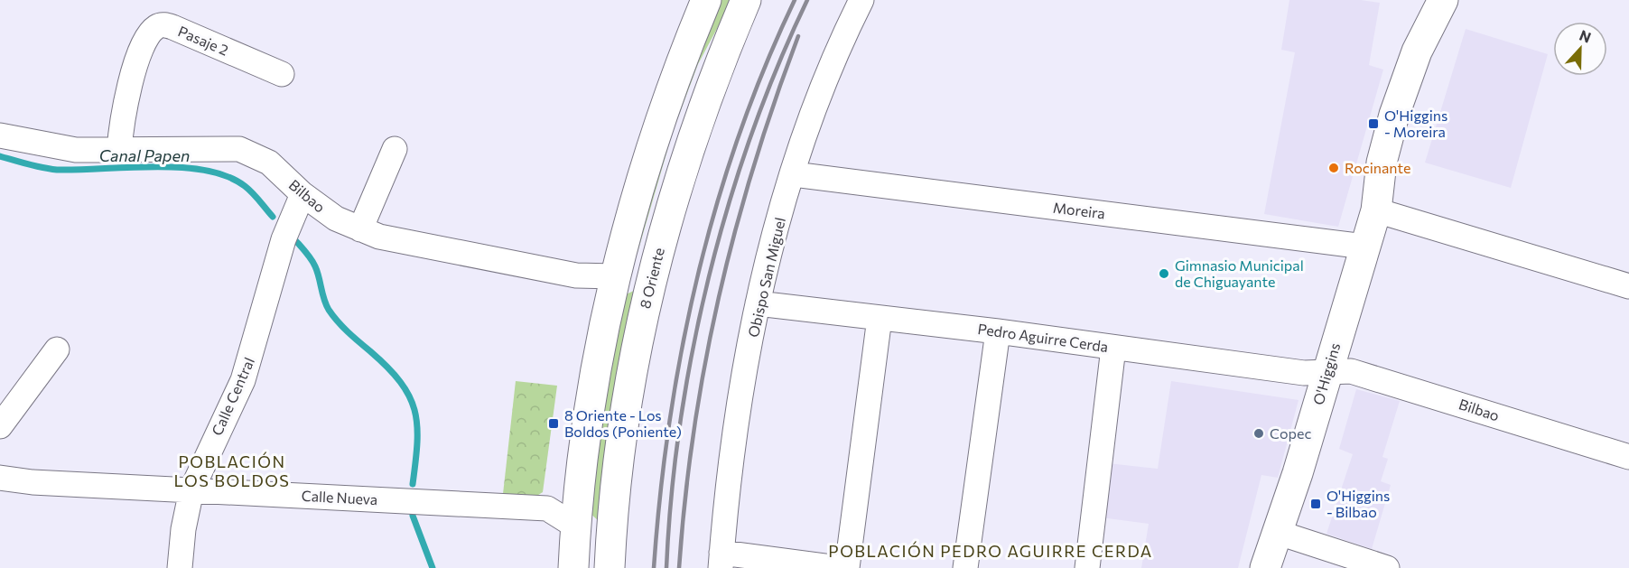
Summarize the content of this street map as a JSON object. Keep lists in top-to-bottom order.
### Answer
{
  "streets": {
    "main road": ["8 Oriente", "O'Higgins"],
    "street": [
      "Pasaje 2",
      "Bilbao",
      "Moreira",
      "Obispo San Miguel",
      "Pedro Aguirre Cerda",
      "Calle Central",
      "Calle Nueva"
    ]
  },
  "crossings": [
    ["Pasaje 2", "Bilbao"],
    ["Bilbao", "Pedro Aguirre Cerda"],
    ["Bilbao", "O'Higgins"],
    ["Bilbao", "Calle Central"],
    ["Moreira", "Obispo San Miguel"],
    ["Moreira", "O'Higgins"],
    ["Obispo San Miguel", "Pedro Aguirre Cerda"],
    ["Pedro Aguirre Cerda", "O'Higgins"],
    ["Calle Central", "Calle Nueva"]
  ],
  "districts": ["POBLACIÓN LOS BOLDOS", "POBLACIÓN PEDRO AGUIRRE CERDA"],
  "water": ["Canal Papen"],
  "places": {
    "transit": ["O'Higgins - Moreira", "8 Oriente - Los Boldos (Poniente)", "O'Higgins - Bilbao"],
    "other": ["Rocinante", "Gimnasio Municipal de Chiguayante", "Copec"]
  },
  "north": "top"
}
